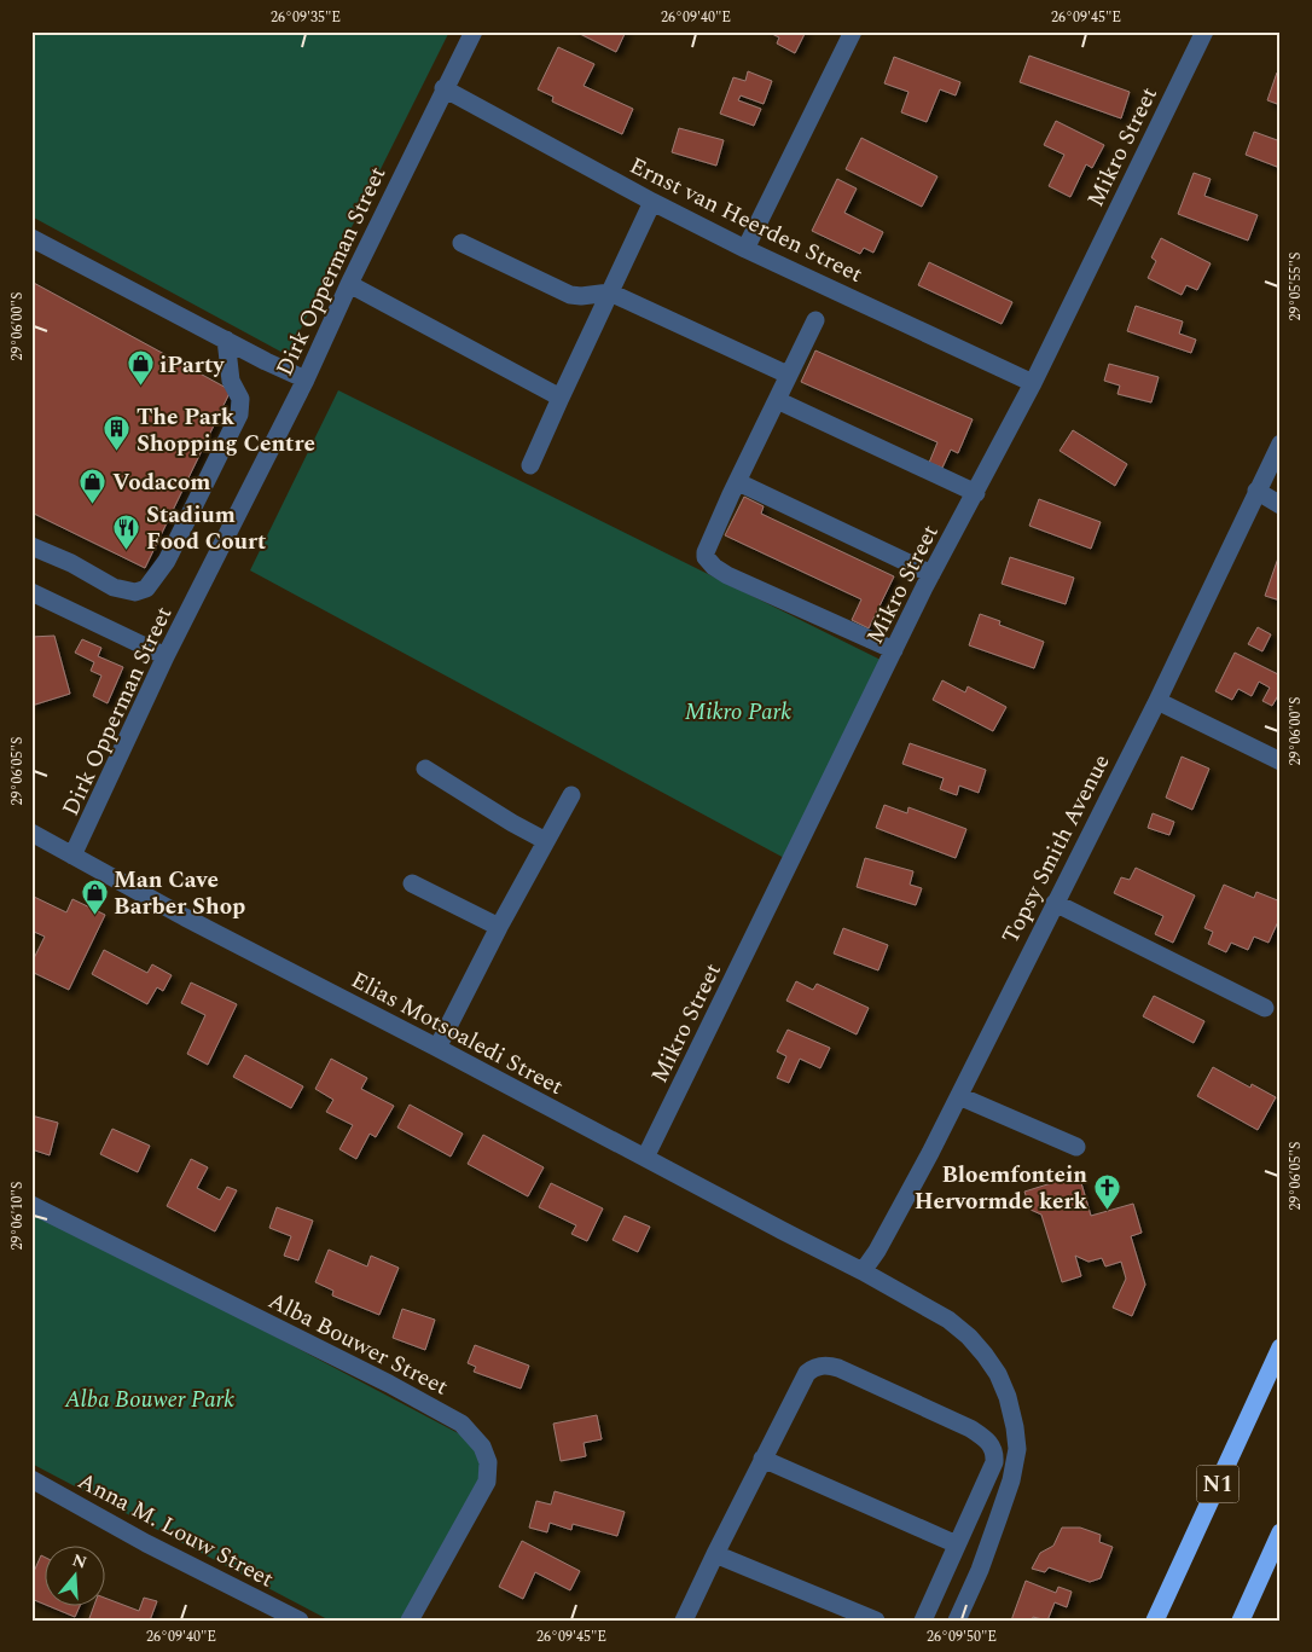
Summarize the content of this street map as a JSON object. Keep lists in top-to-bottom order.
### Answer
{
  "streets": {
    "highway": ["N1"],
    "street": [
      "Mikro Street",
      "Ernst van Heerden Street",
      "Dirk Opperman Street",
      "Topsy Smith Avenue",
      "Elias Motsoaledi Street",
      "Alba Bouwer Street",
      "Anna M. Louw Street"
    ]
  },
  "crossings": [
    ["Mikro Street", "Ernst van Heerden Street"],
    ["Mikro Street", "Elias Motsoaledi Street"],
    ["Ernst van Heerden Street", "Dirk Opperman Street"],
    ["Dirk Opperman Street", "Elias Motsoaledi Street"],
    ["Topsy Smith Avenue", "Elias Motsoaledi Street"]
  ],
  "parks": ["Mikro Park", "Alba Bouwer Park"],
  "places": {
    "shop": ["iParty", "Vodacom", "Man Cave Barber Shop"],
    "building": ["The Park Shopping Centre"],
    "restaurant": ["Stadium Food Court"],
    "church": ["Bloemfontein Hervormde kerk"]
  },
  "north": "top",
  "coordinates": [
    "26°09'35\"E",
    "26°09'40\"E",
    "26°09'45\"E",
    "29°05'55\"S",
    "29°06'00\"S",
    "29°06'05\"S",
    "29°06'10\"S",
    "26°09'50\"E"
  ]
}
